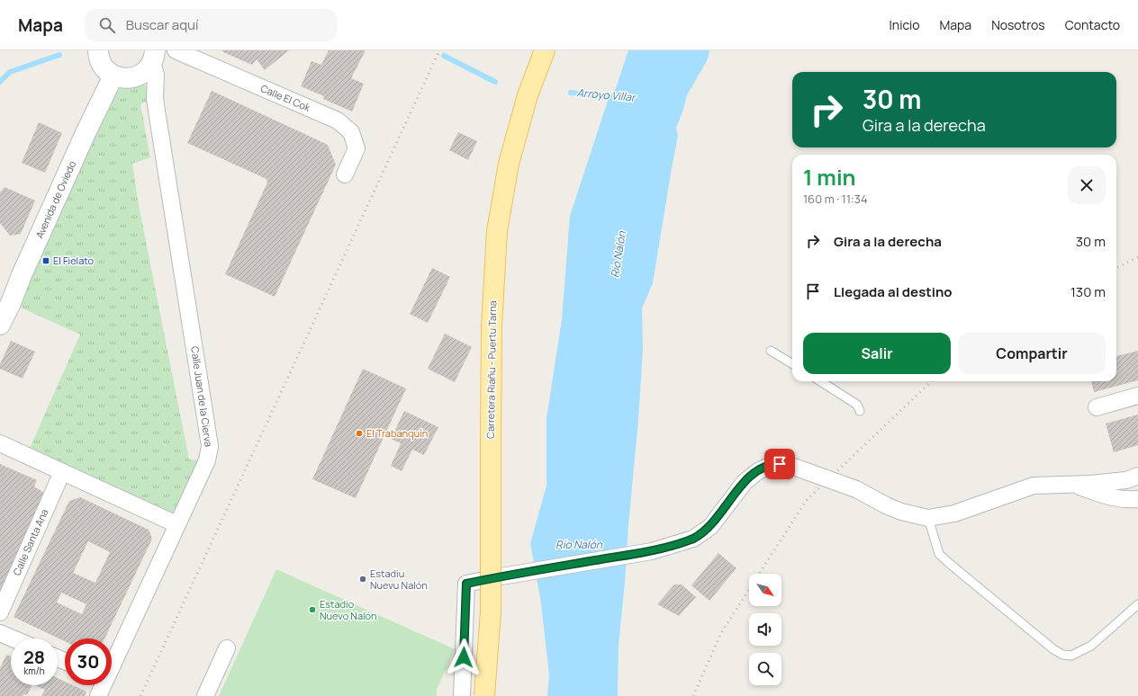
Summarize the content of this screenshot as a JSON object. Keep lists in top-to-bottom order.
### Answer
{
  "streets": {
    "main road": ["Carretera Riañu - Puertu Tarna"],
    "street": [
      "Calle El Cok",
      "Avenida de Oviedo",
      "Calle Juan de la Cierva",
      "Calle Santa Ana"
    ]
  },
  "water": ["Arroyo Villar", "Río Nalón"],
  "places": {
    "transit": ["El Fielato"],
    "other": ["El Trabanquín", "Estadiu Nuevu Nalón", "Estadio Nuevo Nalón"]
  },
  "north": "bottom right",
  "page": {
    "header": "Mapa",
    "search": "Buscar aquí",
    "nav": [
      "Inicio",
      "Mapa",
      "Nosotros",
      "Contacto"
    ],
    "turn": ["30 m", "Gira a la derecha"],
    "heading": ["1 min", "160 m · 11:34"],
    "list": [
      {
        "name": "Gira a la derecha",
        "value": "30 m"
      },
      {
        "name": "Llegada al destino",
        "value": "130 m"
      }
    ],
    "buttons": ["Salir", "Compartir"],
    "speed": "28 km/h",
    "limit": "30"
  }
}
